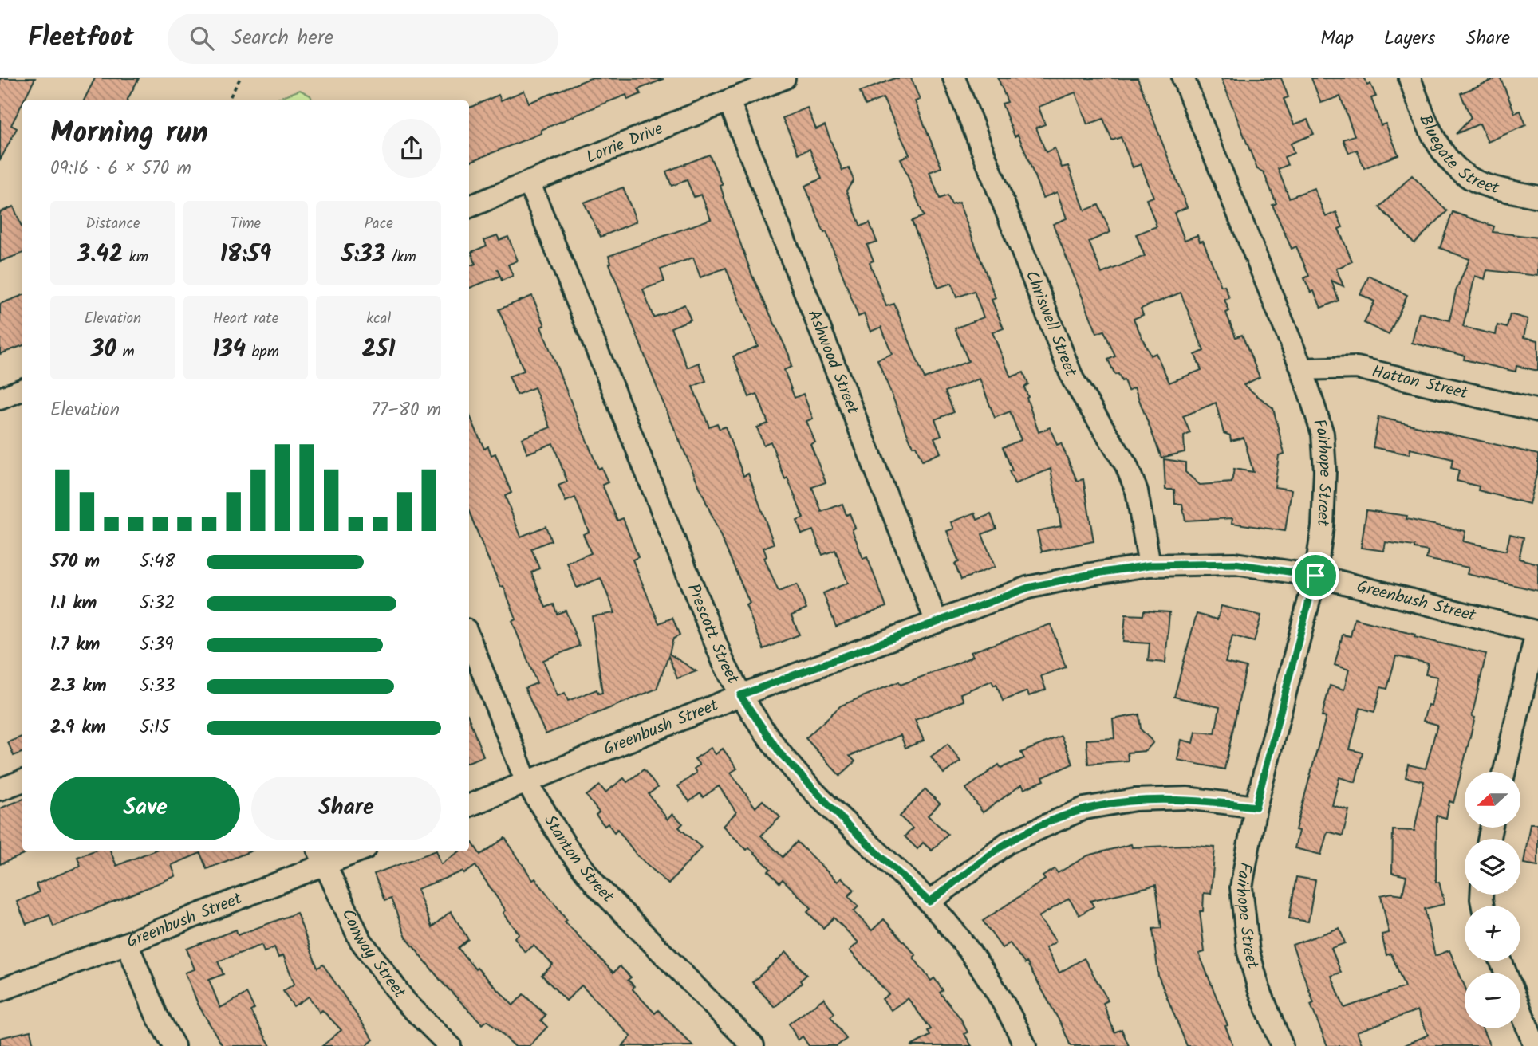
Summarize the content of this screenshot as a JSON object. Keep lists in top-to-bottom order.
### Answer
{
  "streets": {
    "street": [
      "Lorrie Drive",
      "Bluegate Street",
      "Chriswell Street",
      "Ashwood Street",
      "Hatton Street",
      "Fairhope Street",
      "Greenbush Street",
      "Prescott Street",
      "Stanton Street",
      "Conway Street"
    ]
  },
  "crossings": [
    ["Lorrie Drive", "Ashwood Street"],
    ["Lorrie Drive", "Prescott Street"],
    ["Chriswell Street", "Greenbush Street"],
    ["Ashwood Street", "Greenbush Street"],
    ["Hatton Street", "Fairhope Street"],
    ["Fairhope Street", "Greenbush Street"],
    ["Greenbush Street", "Prescott Street"],
    ["Greenbush Street", "Stanton Street"],
    ["Greenbush Street", "Conway Street"]
  ],
  "north": "left",
  "page": {
    "header": "Fleetfoot",
    "search": "Search here",
    "nav": ["Map", "Layers", "Share"],
    "heading": ["Morning run", "09:16 · 6 × 570 m"],
    "stats": [
      ["Distance", "3.42 km"],
      ["Time", "18:59"],
      ["Pace", "5:33 /km"],
      ["Elevation", "30 m"],
      ["Heart rate", "134 bpm"],
      ["kcal", "251"]
    ],
    "chart": ["Elevation", "77–80 m"],
    "list": [
      {
        "name": "570 m",
        "note": "5:48"
      },
      {
        "name": "1.1 km",
        "note": "5:32"
      },
      {
        "name": "1.7 km",
        "note": "5:39"
      },
      {
        "name": "2.3 km",
        "note": "5:33"
      },
      {
        "name": "2.9 km",
        "note": "5:15"
      }
    ],
    "buttons": ["Save", "Share"],
    "map_buttons": ["+", "−"]
  }
}
